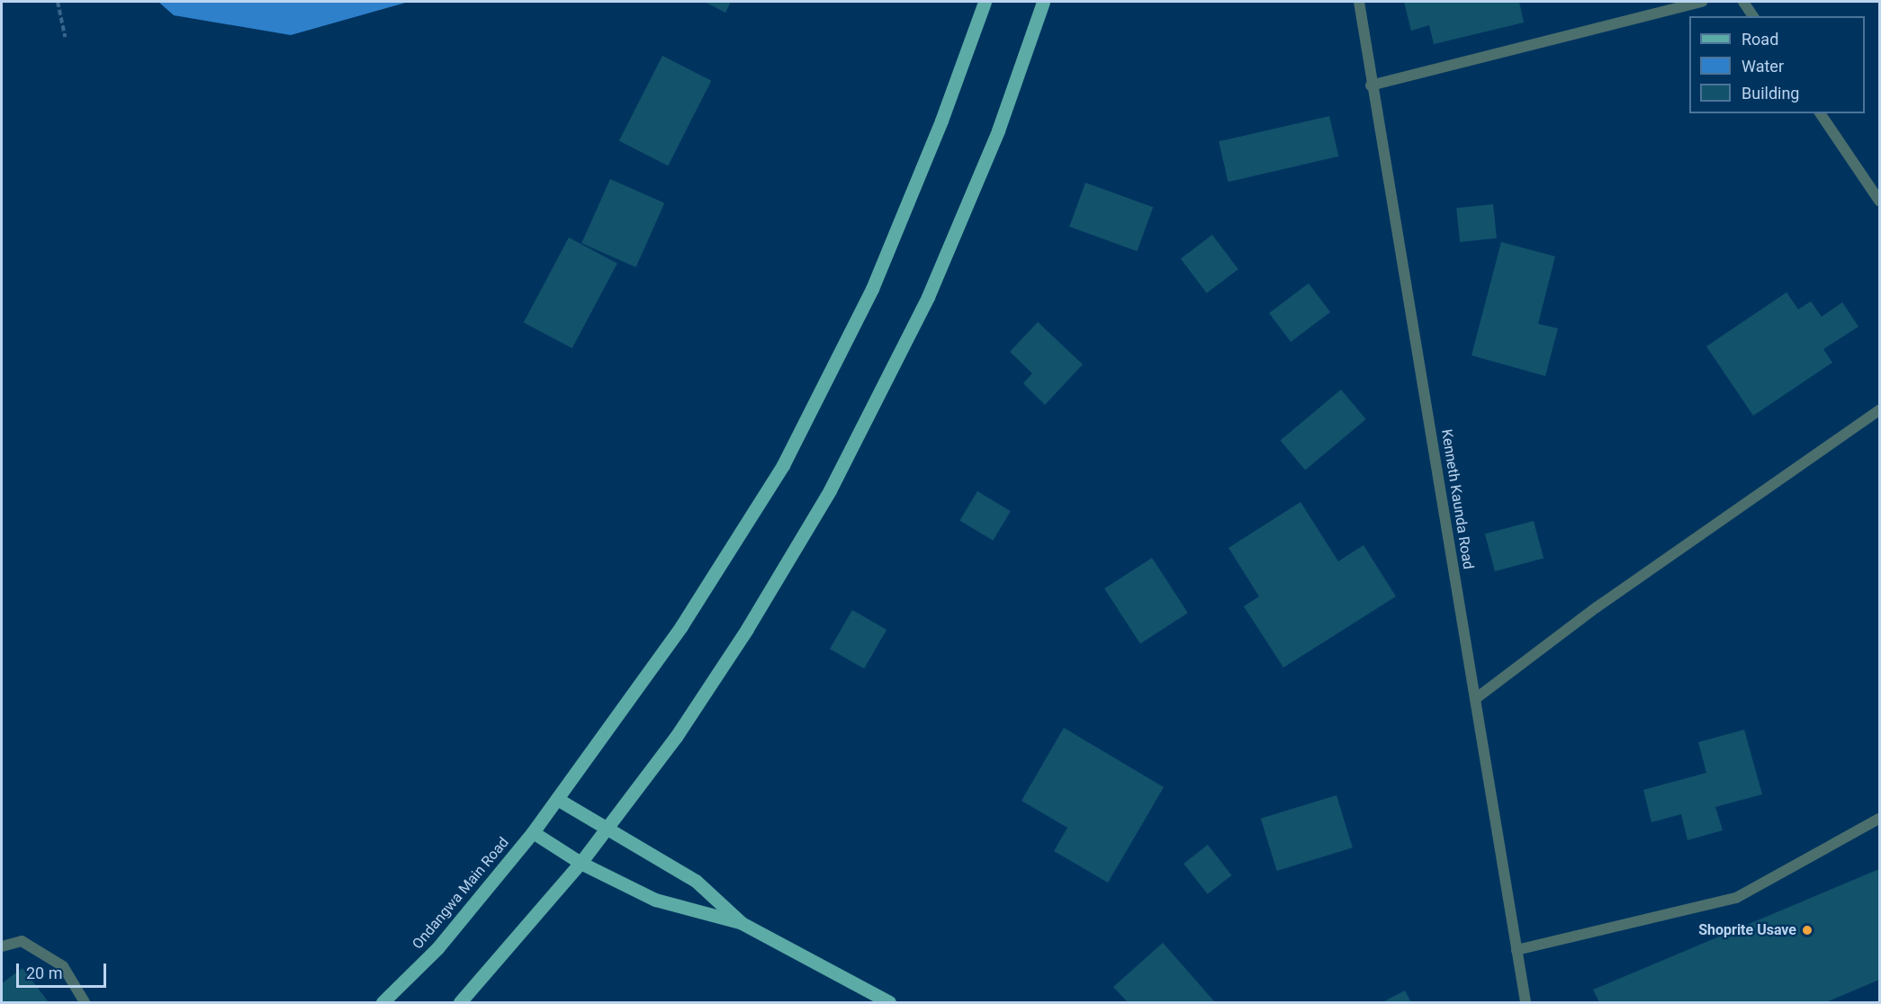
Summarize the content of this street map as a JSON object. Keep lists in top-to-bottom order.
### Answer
{
  "streets": {
    "main road": ["Ondangwa Main Road"],
    "street": ["Kenneth Kaunda Road"]
  },
  "places": ["Shoprite Usave"],
  "legend": ["Road", "Water", "Building"],
  "scale_bar": "20 m"
}
